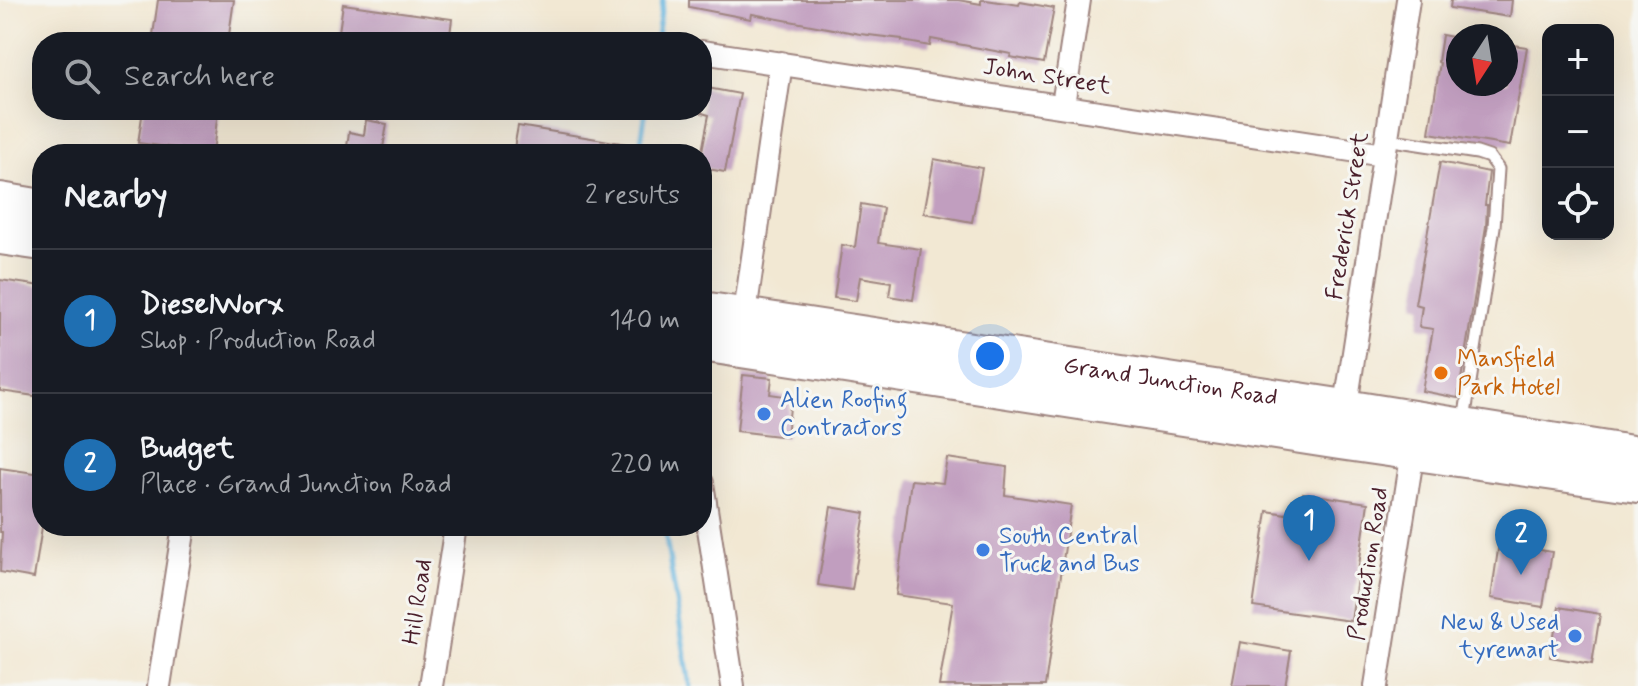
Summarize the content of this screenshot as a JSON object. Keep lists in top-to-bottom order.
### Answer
{
  "streets": {
    "highway": ["Grand Junction Road"],
    "street": [
      "John Street",
      "Frederick Street",
      "Production Road",
      "Hill Road"
    ]
  },
  "crossings": [
    ["John Street", "Frederick Street"],
    ["Frederick Street", "Grand Junction Road"],
    ["Grand Junction Road", "Production Road"]
  ],
  "places": [
    "Mansfield Park Hotel",
    "Alien Roofing Contractors",
    "South Central Truck and Bus",
    "New & Used tyremart"
  ],
  "north": "bottom",
  "page": {
    "map_buttons": ["+", "−"],
    "search": "Search here",
    "heading": ["Nearby", "2 results"],
    "list": [
      {
        "mark": "1",
        "name": "DieselWorx",
        "note": "Shop · Production Road",
        "value": "140 m"
      },
      {
        "mark": "2",
        "name": "Budget",
        "note": "Place · Grand Junction Road",
        "value": "220 m"
      }
    ],
    "pins": ["1", "2"]
  }
}
